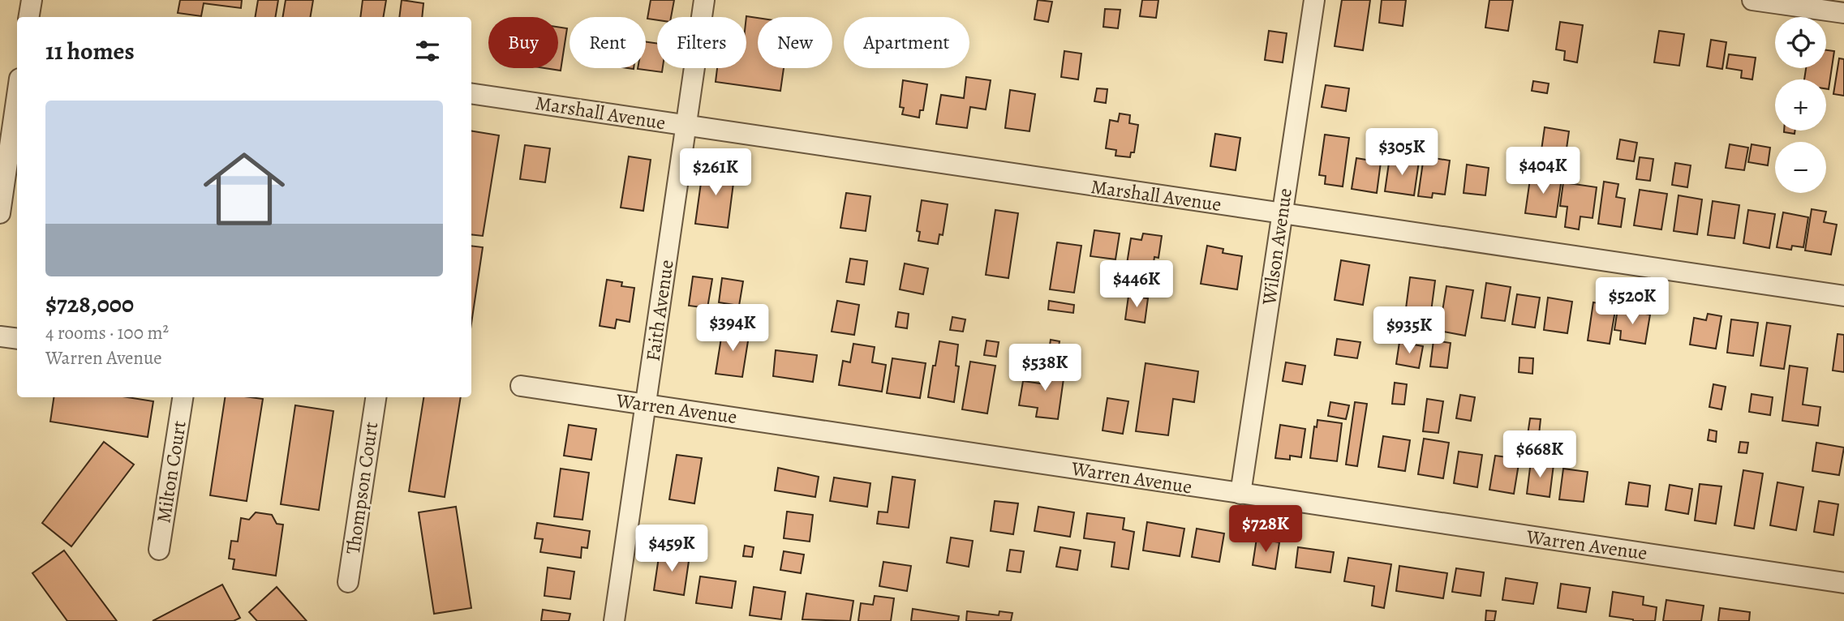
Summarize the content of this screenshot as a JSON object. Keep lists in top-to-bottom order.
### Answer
{
  "streets": {
    "street": [
      "Marshall Avenue",
      "Wilson Avenue",
      "Faith Avenue",
      "Warren Avenue",
      "Milton Court",
      "Thompson Court"
    ]
  },
  "crossings": [
    ["Marshall Avenue", "Wilson Avenue"],
    ["Marshall Avenue", "Faith Avenue"],
    ["Wilson Avenue", "Warren Avenue"],
    ["Faith Avenue", "Warren Avenue"]
  ],
  "page": {
    "map_buttons": ["+", "−"],
    "chip": [
      "Buy",
      "Rent",
      "Filters",
      "New",
      "Apartment"
    ],
    "heading": "11 homes",
    "list": [
      {
        "name": "$728,000",
        "note": "4 rooms · 100 m² · Warren Avenue"
      }
    ],
    "price": [
      "$305K",
      "$404K",
      "$261K",
      "$446K",
      "$520K",
      "$394K",
      "$935K",
      "$538K",
      "$668K",
      "$728K",
      "$459K"
    ]
  }
}
